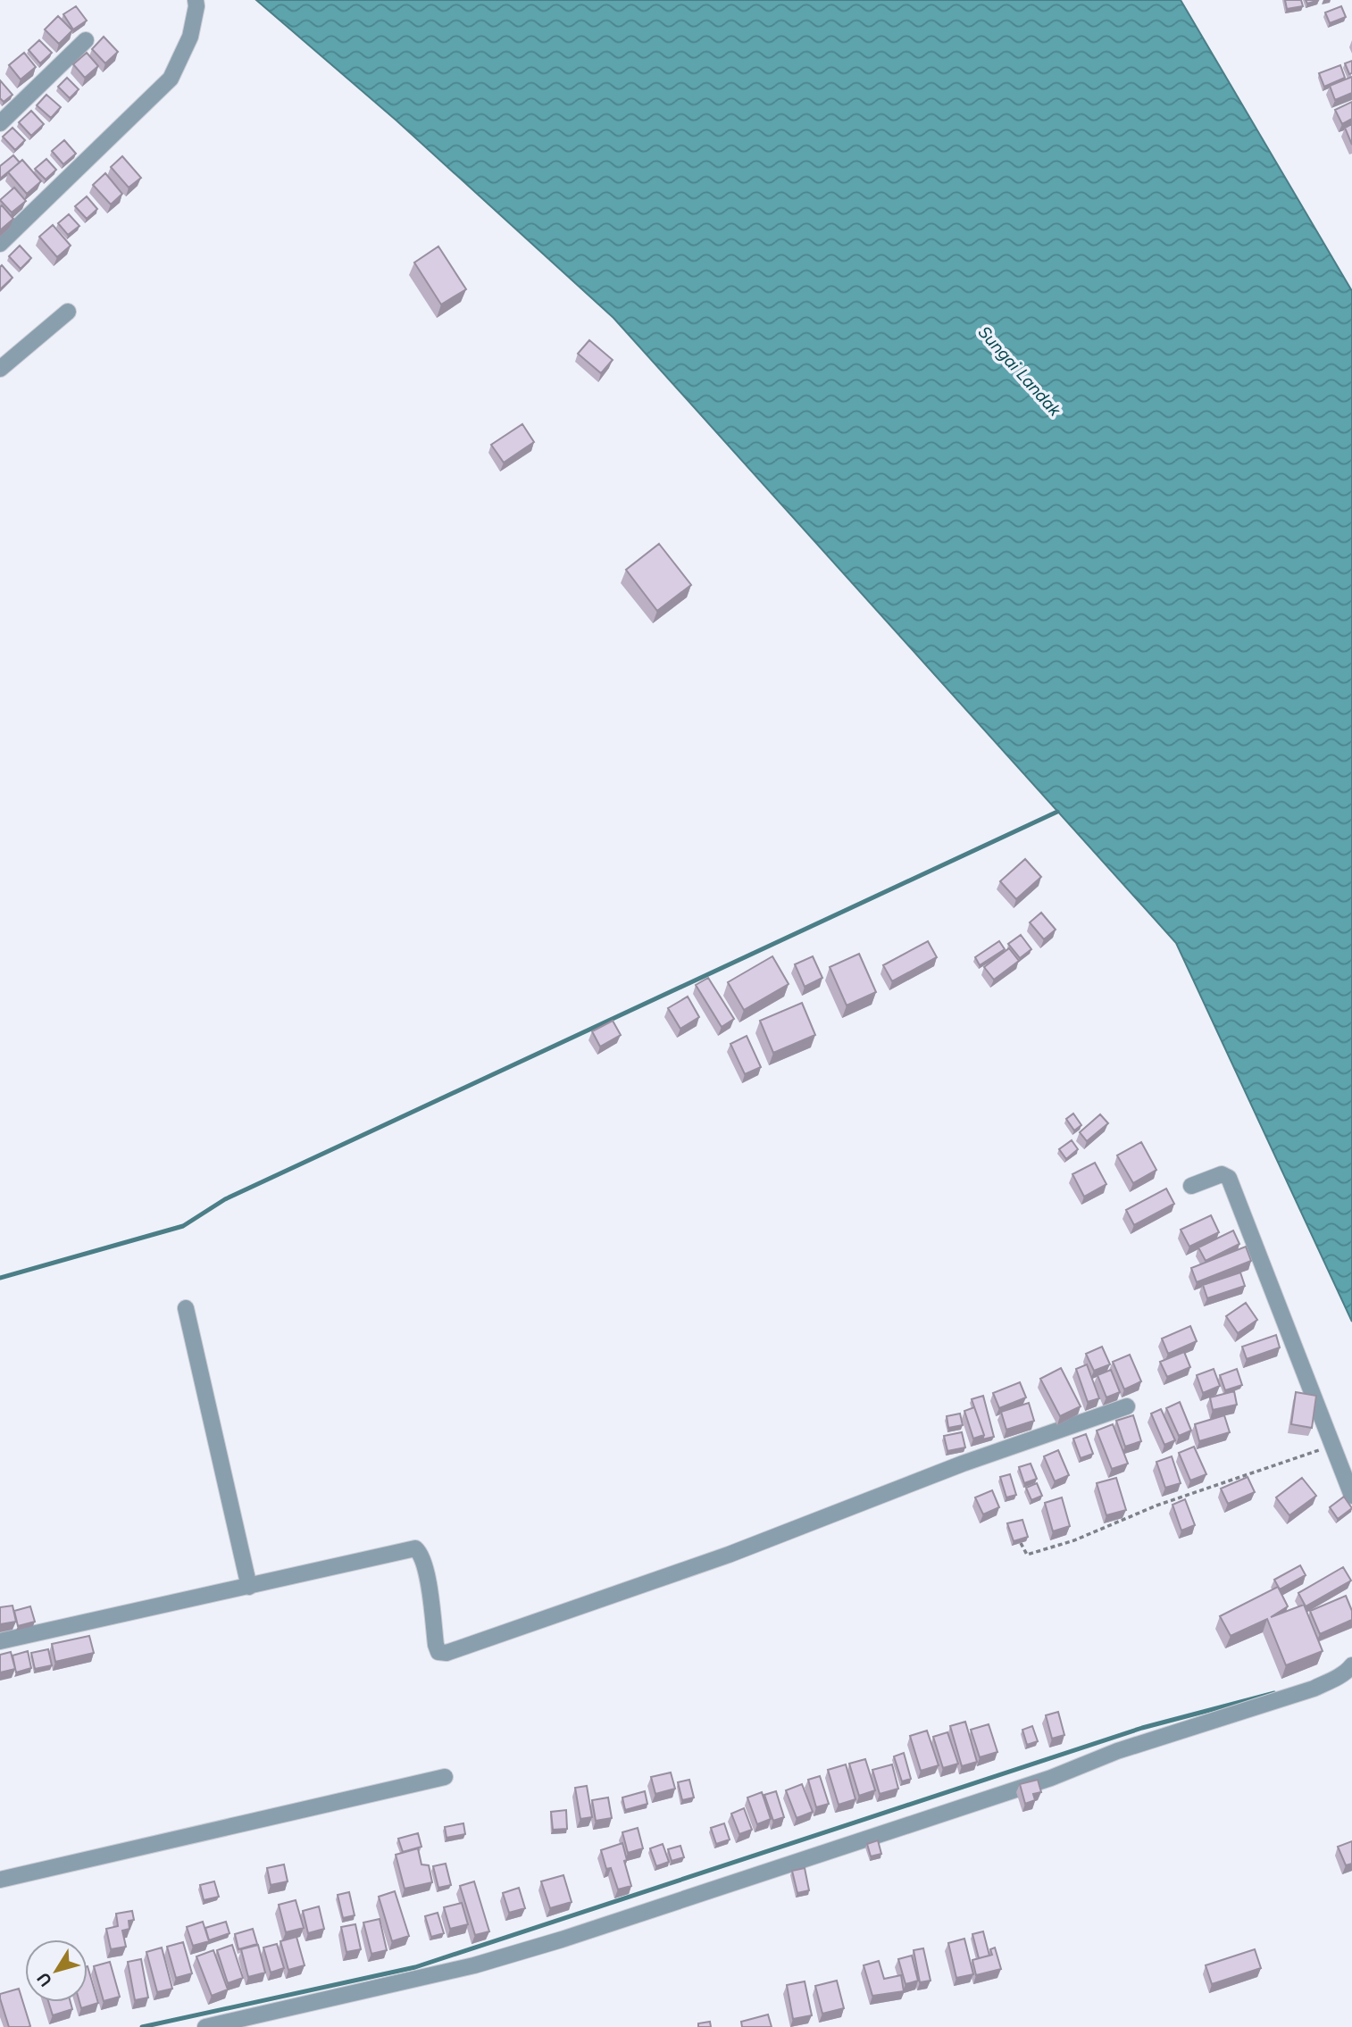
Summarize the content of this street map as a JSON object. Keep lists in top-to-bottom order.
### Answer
{
  "water": ["Sungai Landak"],
  "north": "bottom left"
}
